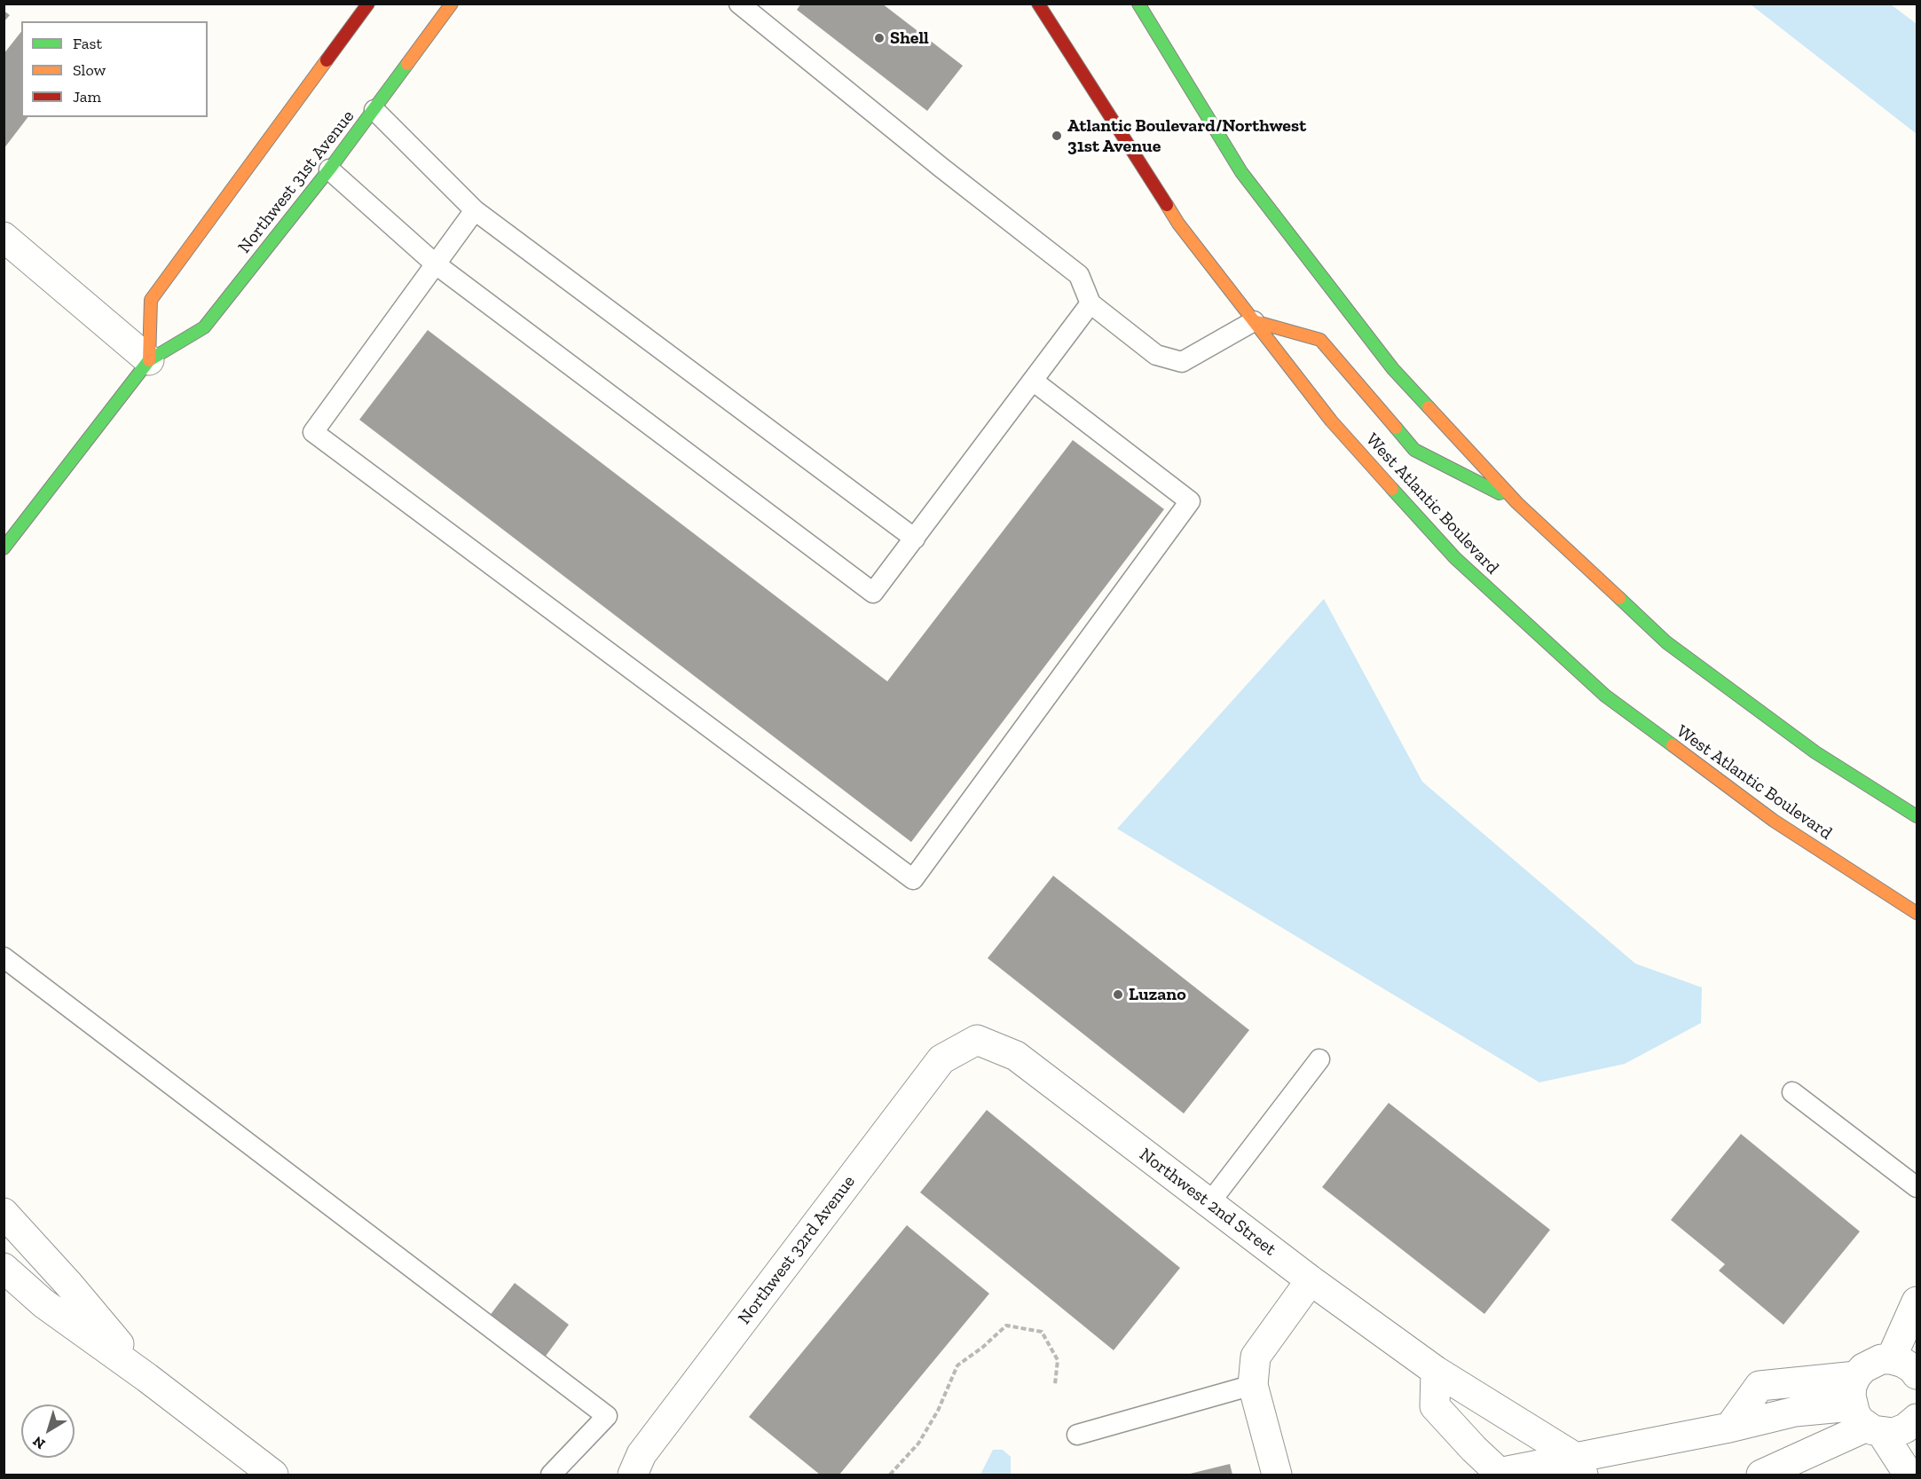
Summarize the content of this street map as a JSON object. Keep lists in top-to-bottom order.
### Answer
{
  "streets": {
    "main road": ["Northwest 31st Avenue", "West Atlantic Boulevard"],
    "street": ["Northwest 2nd Street", "Northwest 32rd Avenue"]
  },
  "crossings": [
    ["Northwest 2nd Street", "Northwest 32rd Avenue"]
  ],
  "places": ["Shell", "Atlantic Boulevard/Northwest 31st Avenue", "Luzano"],
  "legend": ["Fast", "Slow", "Jam"],
  "north": "bottom left"
}
